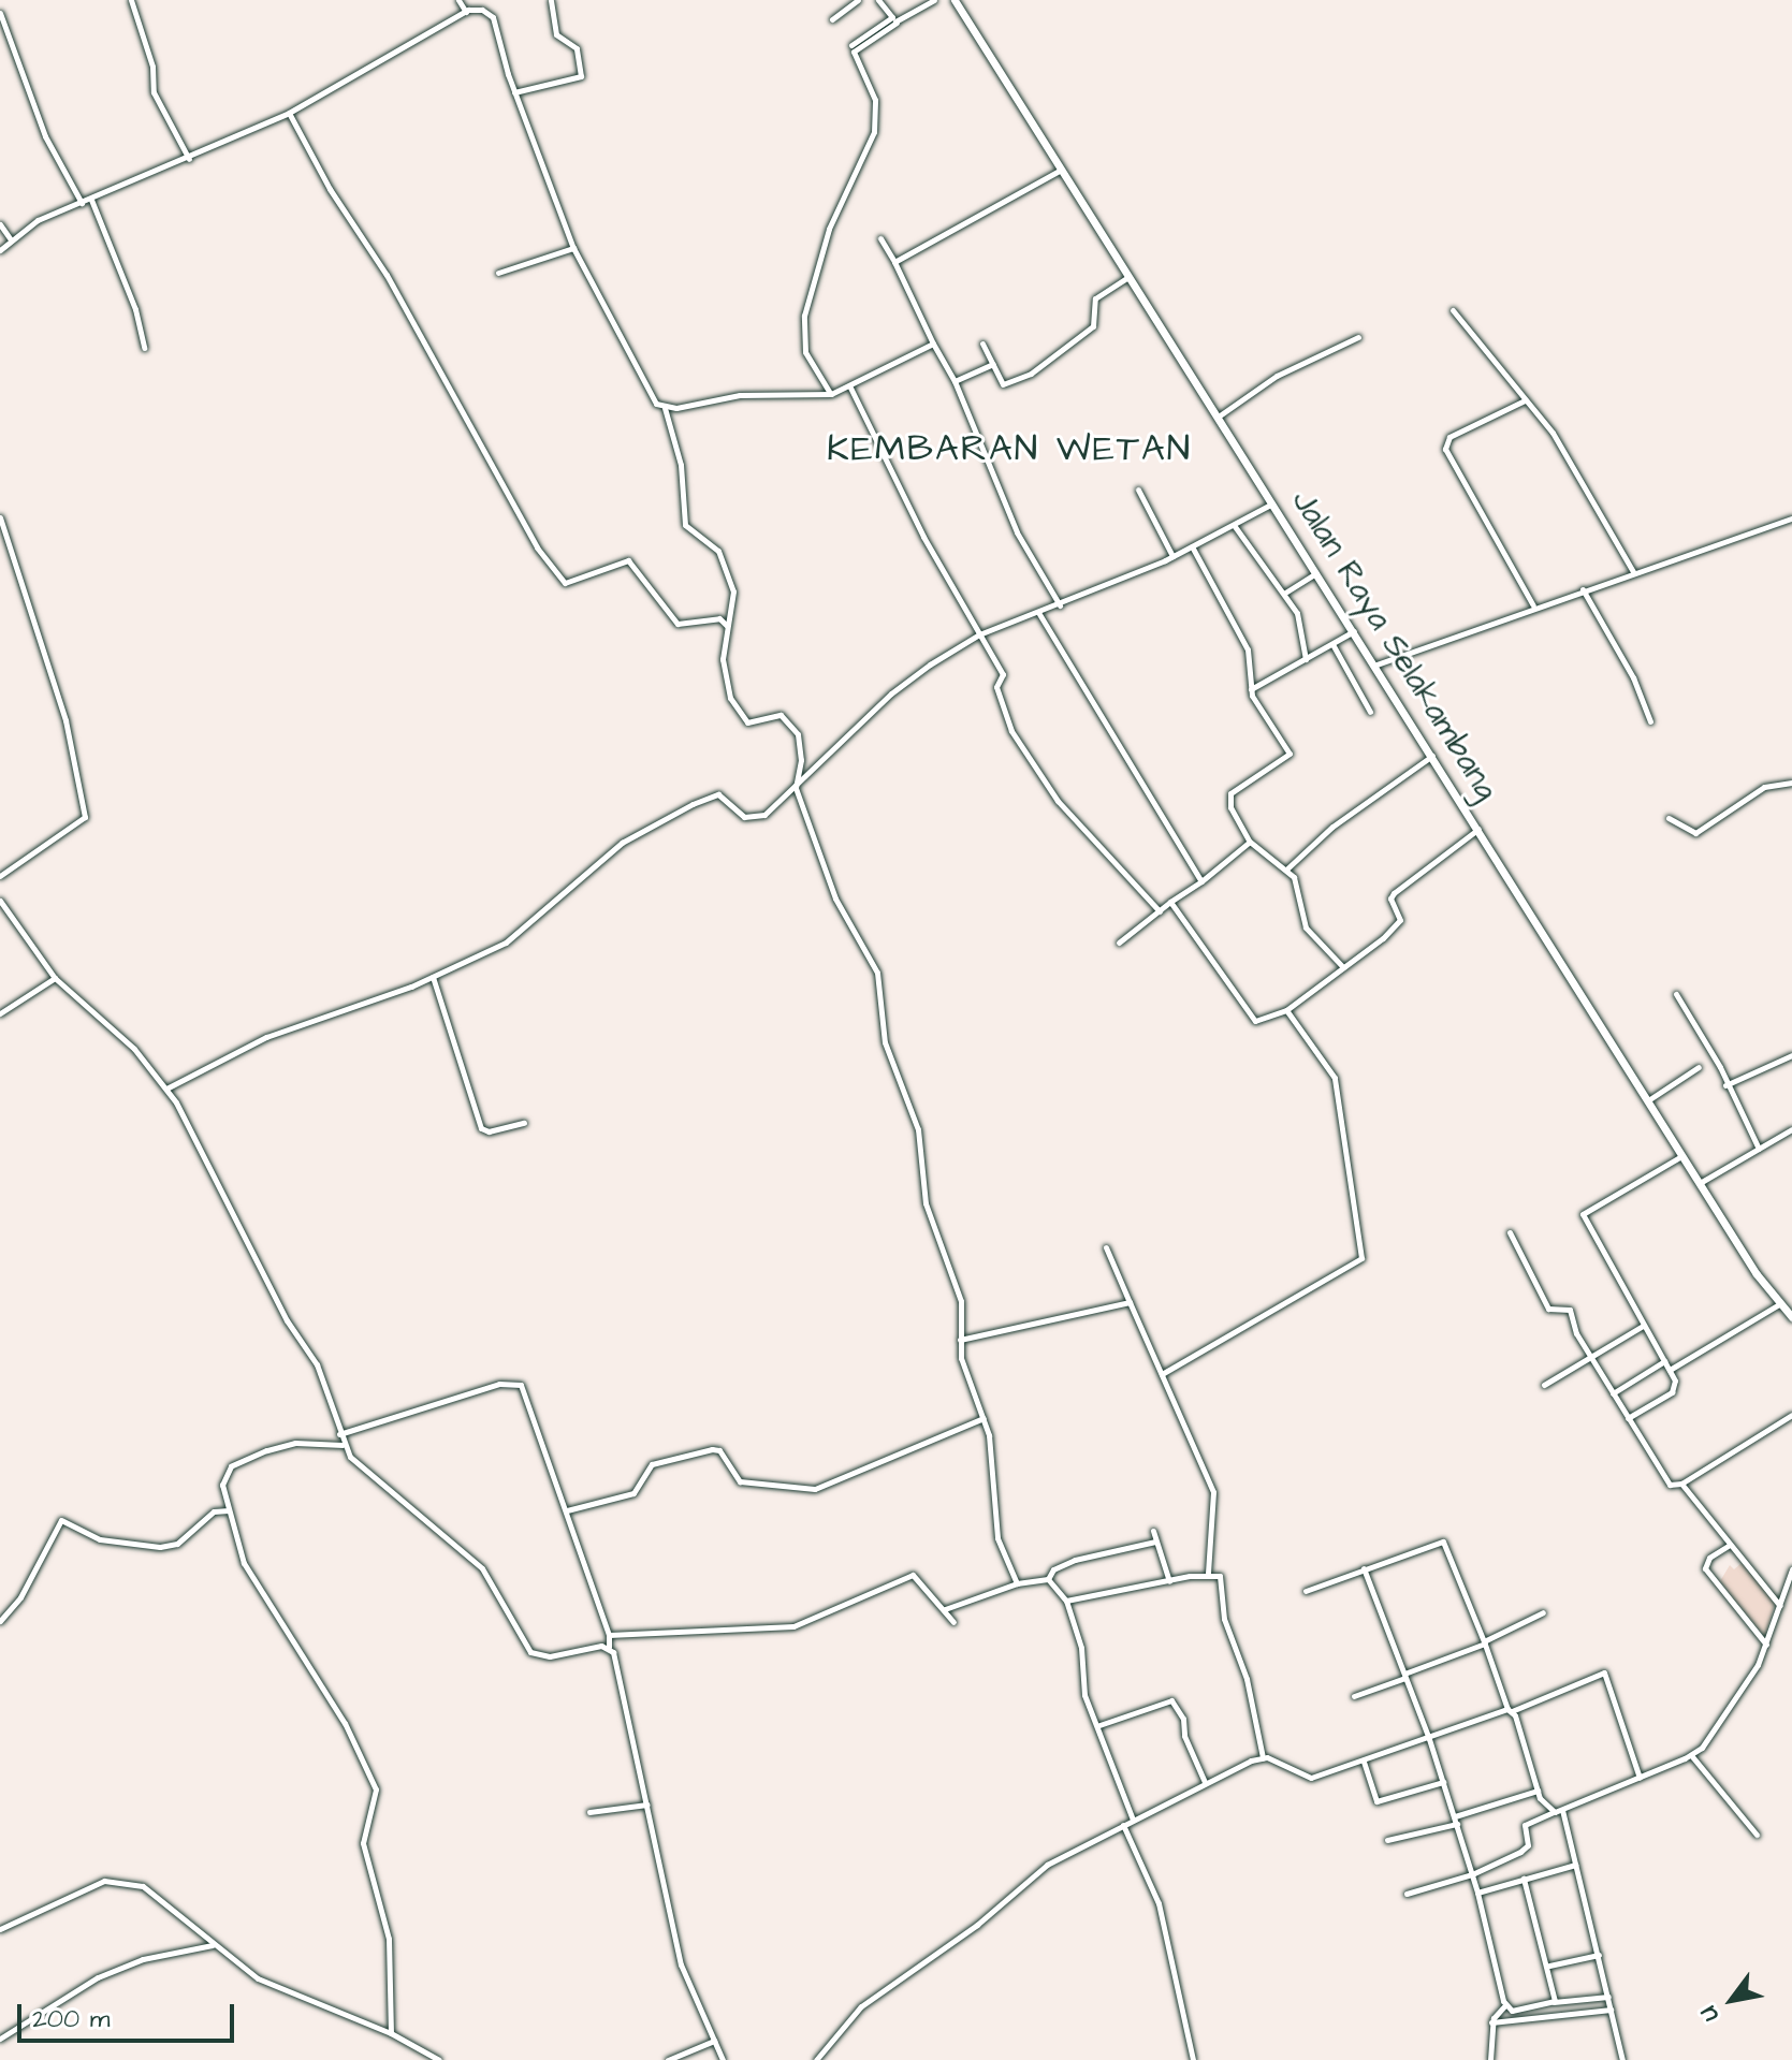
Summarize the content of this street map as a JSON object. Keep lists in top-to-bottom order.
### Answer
{
  "streets": {
    "main road": ["Jalan Raya Selakambang"]
  },
  "districts": ["KEMBARAN WETAN"],
  "scale_bar": "200 m",
  "north": "bottom left"
}
